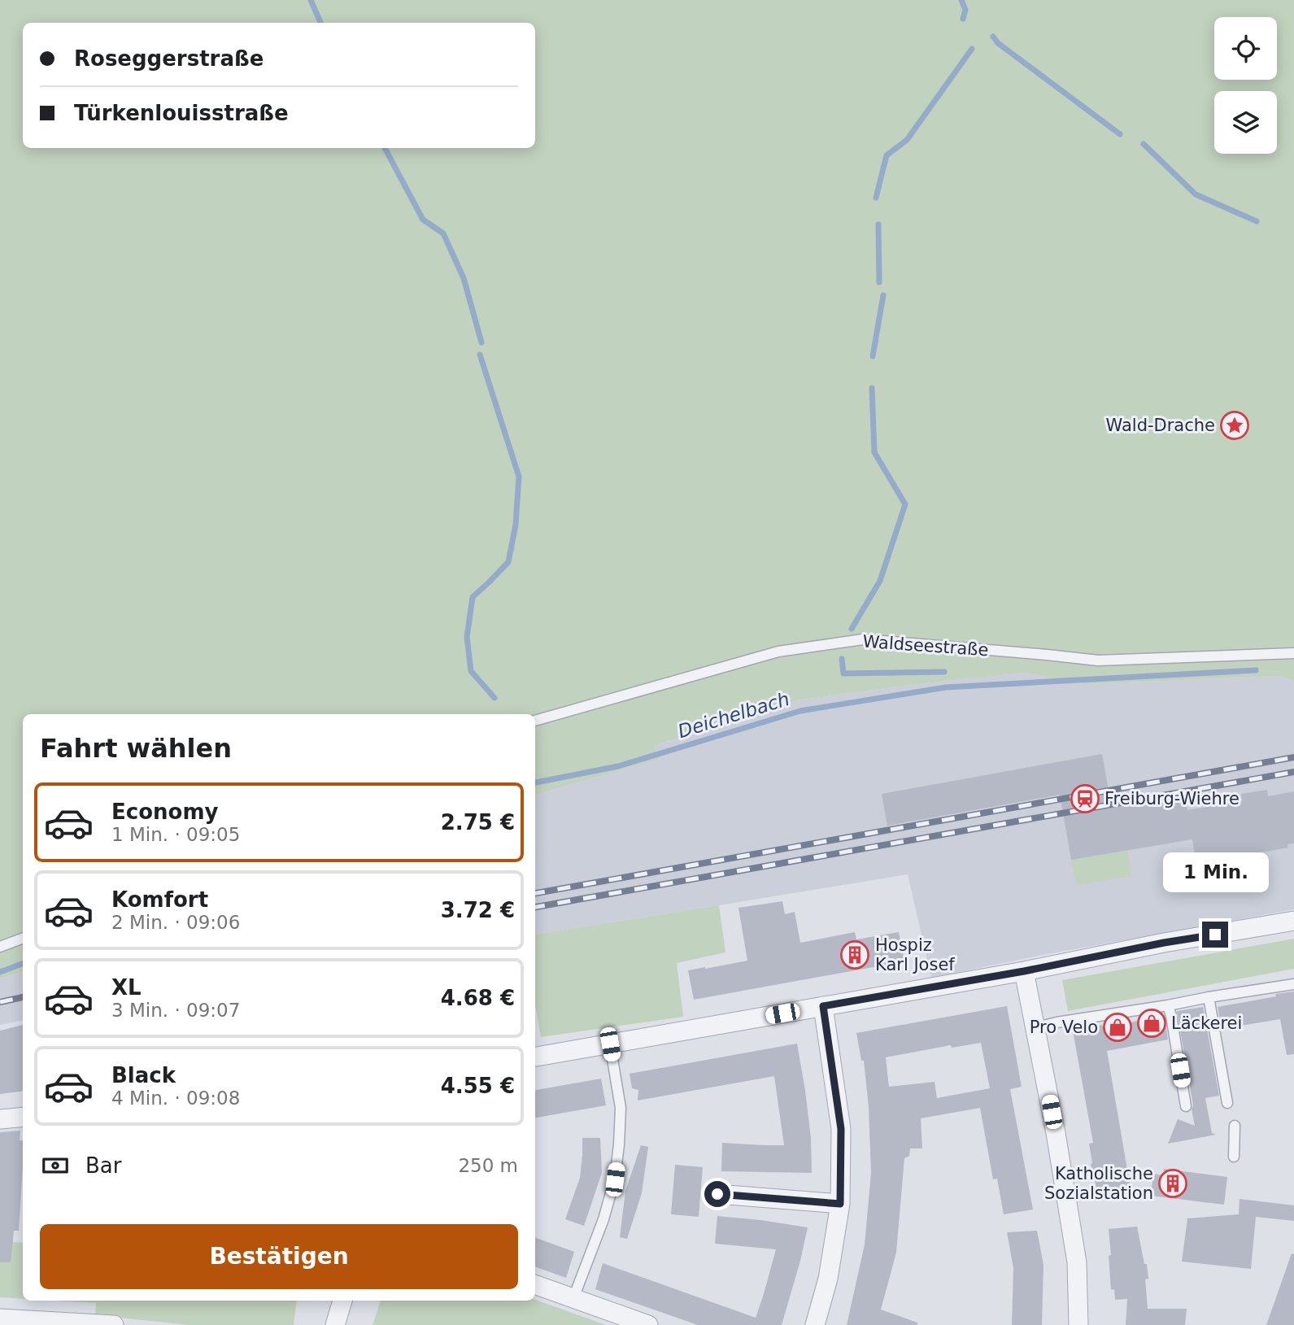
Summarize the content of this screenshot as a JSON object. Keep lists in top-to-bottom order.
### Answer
{
  "streets": {
    "lane": ["Waldseestraße"]
  },
  "water": ["Deichelbach"],
  "places": {
    "place": ["Wald-Drache"],
    "station": ["Freiburg-Wiehre"],
    "building": ["Hospiz Karl Josef", "Katholische Sozialstation"],
    "shop": ["Läckerei", "Pro Velo"]
  },
  "page": {
    "banner": ["Roseggerstraße", "Türkenlouisstraße"],
    "heading": "Fahrt wählen",
    "list": [
      {
        "name": "Economy",
        "note": "1 Min. · 09:05",
        "value": "2.75 €"
      },
      {
        "name": "Komfort",
        "note": "2 Min. · 09:06",
        "value": "3.72 €"
      },
      {
        "name": "XL",
        "note": "3 Min. · 09:07",
        "value": "4.68 €"
      },
      {
        "name": "Black",
        "note": "4 Min. · 09:08",
        "value": "4.55 €"
      }
    ],
    "bubble": "1 Min.",
    "pay": ["Bar", "250 m"],
    "buttons": "Bestätigen"
  }
}
